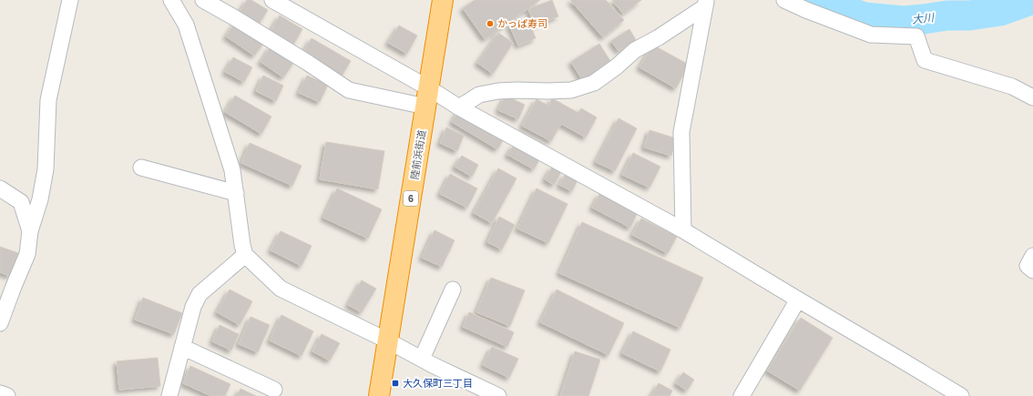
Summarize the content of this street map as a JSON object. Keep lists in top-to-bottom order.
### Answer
{
  "streets": {
    "highway": ["陸前浜街道", "6"]
  },
  "water": ["大川"],
  "places": {
    "other": ["かっぱ寿司"],
    "transit": ["大久保町三丁目"]
  }
}
